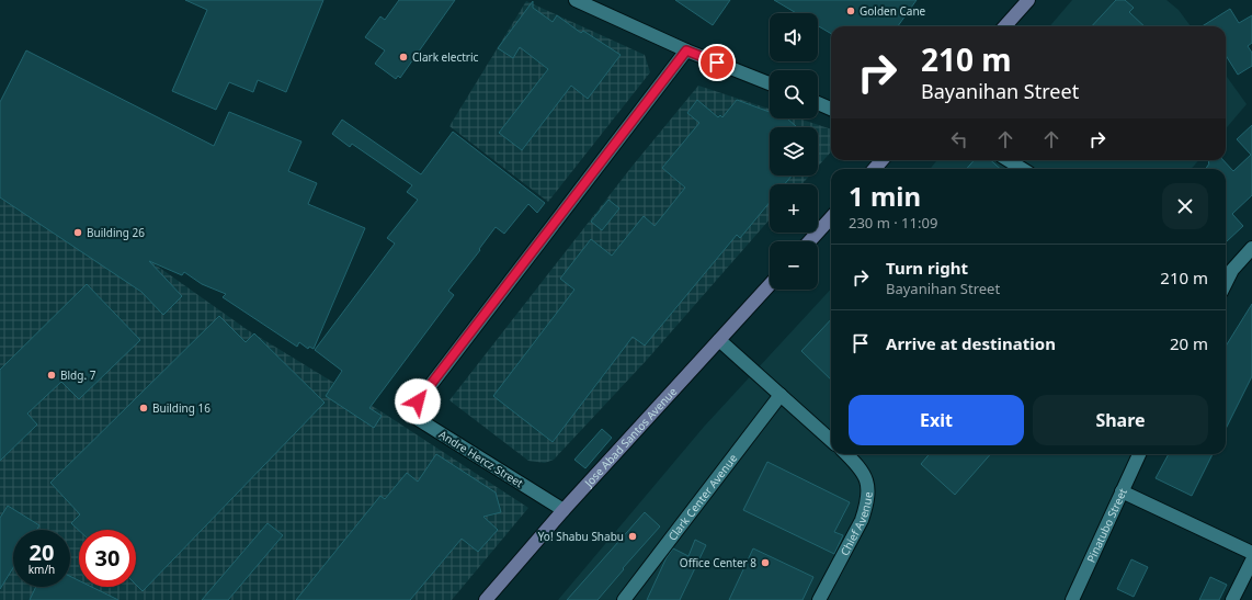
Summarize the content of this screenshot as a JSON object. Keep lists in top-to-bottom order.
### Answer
{
  "streets": {
    "main road": ["Jose Abad Santos Avenue"],
    "street": [
      "Andre Hercz Street",
      "Clark Center Avenue",
      "Chief Avenue",
      "Pinatubo Street"
    ]
  },
  "crossings": [
    ["Jose Abad Santos Avenue", "Andre Hercz Street"]
  ],
  "places": [
    "Golden Cane",
    "Clark electric",
    "Building 26",
    "Bldg. 7",
    "Building 16",
    "Yo! Shabu Shabu",
    "Office Center 8"
  ],
  "page": {
    "map_buttons": ["+", "−"],
    "turn": ["210 m", "Bayanihan Street"],
    "heading": ["1 min", "230 m · 11:09"],
    "list": [
      {
        "name": "Turn right",
        "note": "Bayanihan Street",
        "value": "210 m"
      },
      {
        "name": "Arrive at destination",
        "value": "20 m"
      }
    ],
    "buttons": ["Exit", "Share"],
    "speed": "20 km/h",
    "limit": "30"
  }
}
